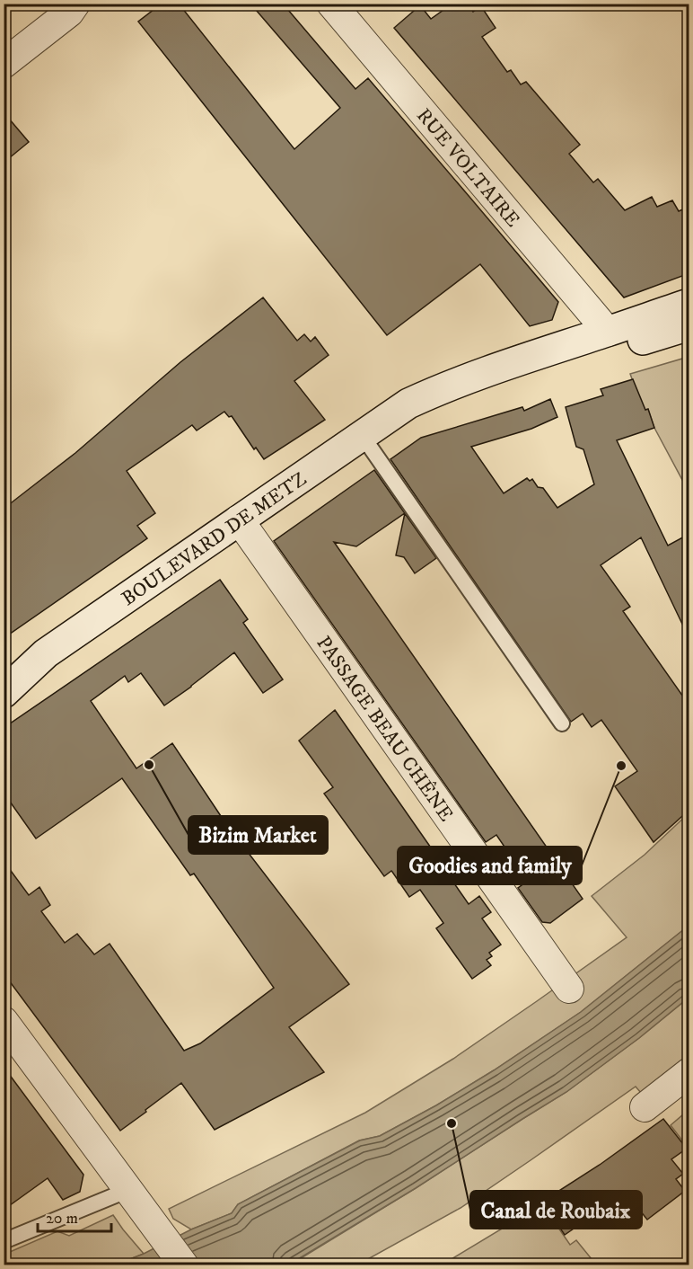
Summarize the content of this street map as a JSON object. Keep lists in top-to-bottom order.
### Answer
{
  "streets": {
    "main road": ["BOULEVARD DE METZ"],
    "street": ["RUE VOLTAIRE", "PASSAGE BEAU CHÊNE"]
  },
  "crossings": [
    ["RUE VOLTAIRE", "BOULEVARD DE METZ"],
    ["BOULEVARD DE METZ", "PASSAGE BEAU CHÊNE"]
  ],
  "places": ["Bizim Market", "Goodies and family", "Canal de Roubaix"],
  "scale_bar": "20 m"
}
